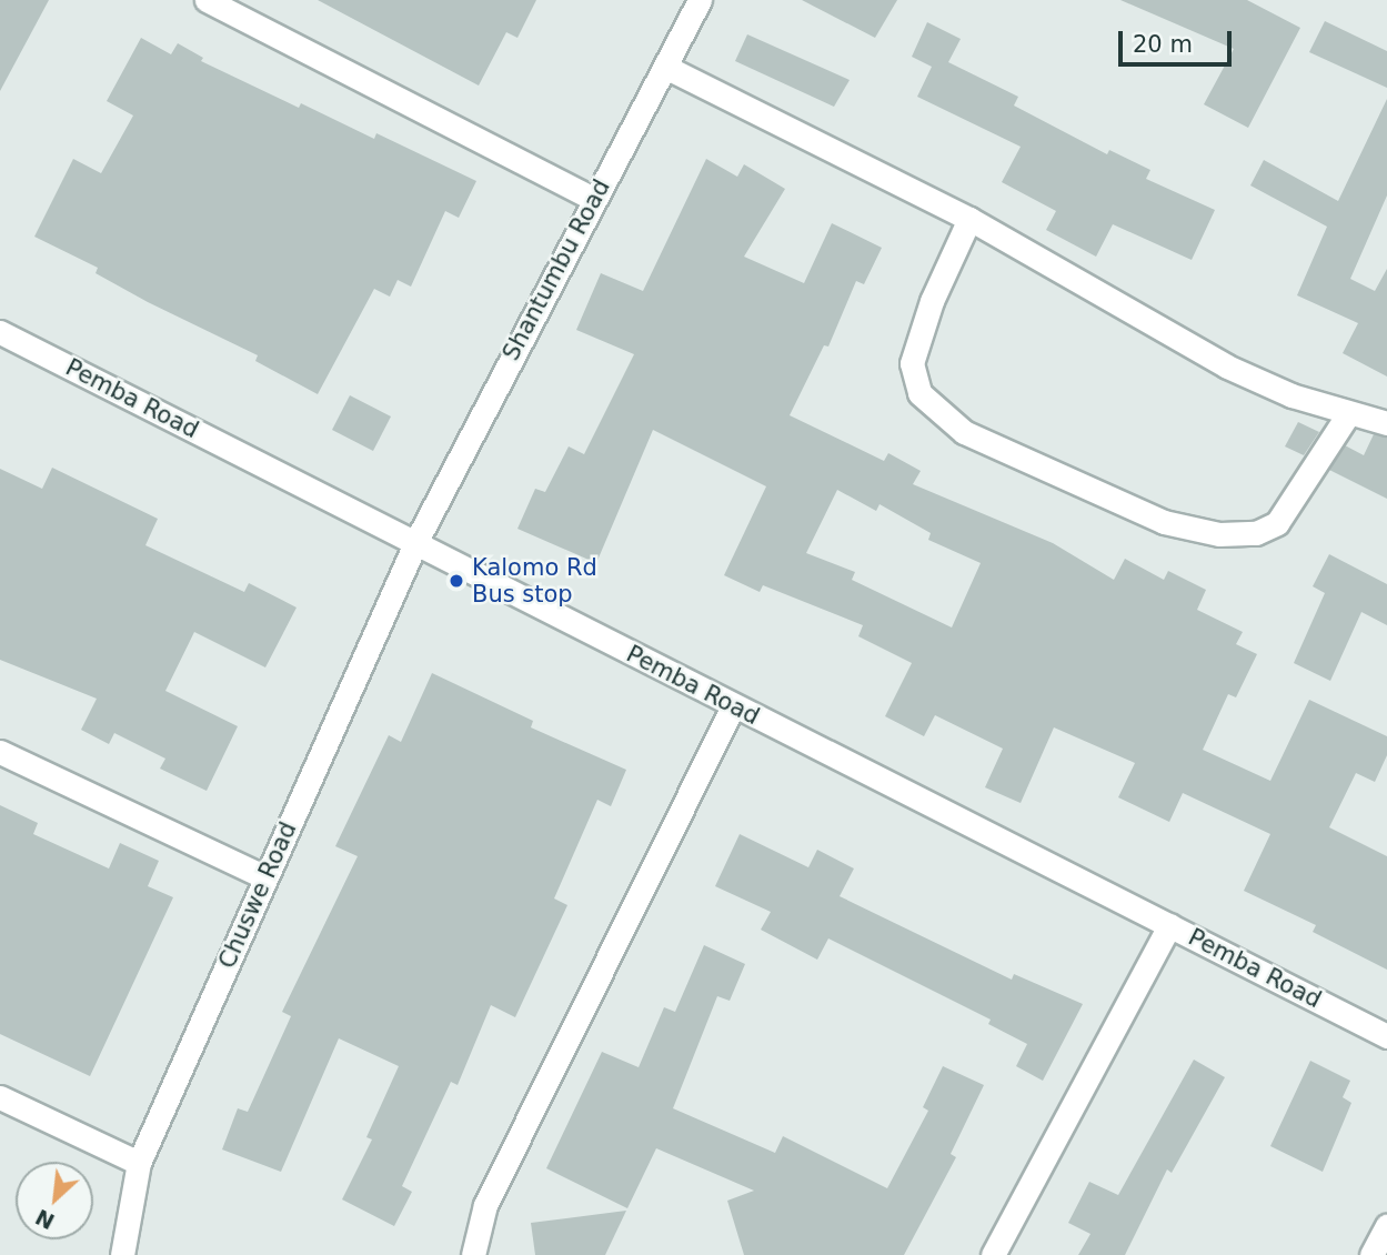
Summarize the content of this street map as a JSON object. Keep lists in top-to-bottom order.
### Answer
{
  "streets": {
    "street": ["Shantumbu Road", "Pemba Road", "Chuswe Road"]
  },
  "crossings": [
    ["Shantumbu Road", "Pemba Road"],
    ["Shantumbu Road", "Chuswe Road"],
    ["Pemba Road", "Chuswe Road"]
  ],
  "places": ["Kalomo Rd Bus stop"],
  "scale_bar": "20 m",
  "north": "bottom left"
}
